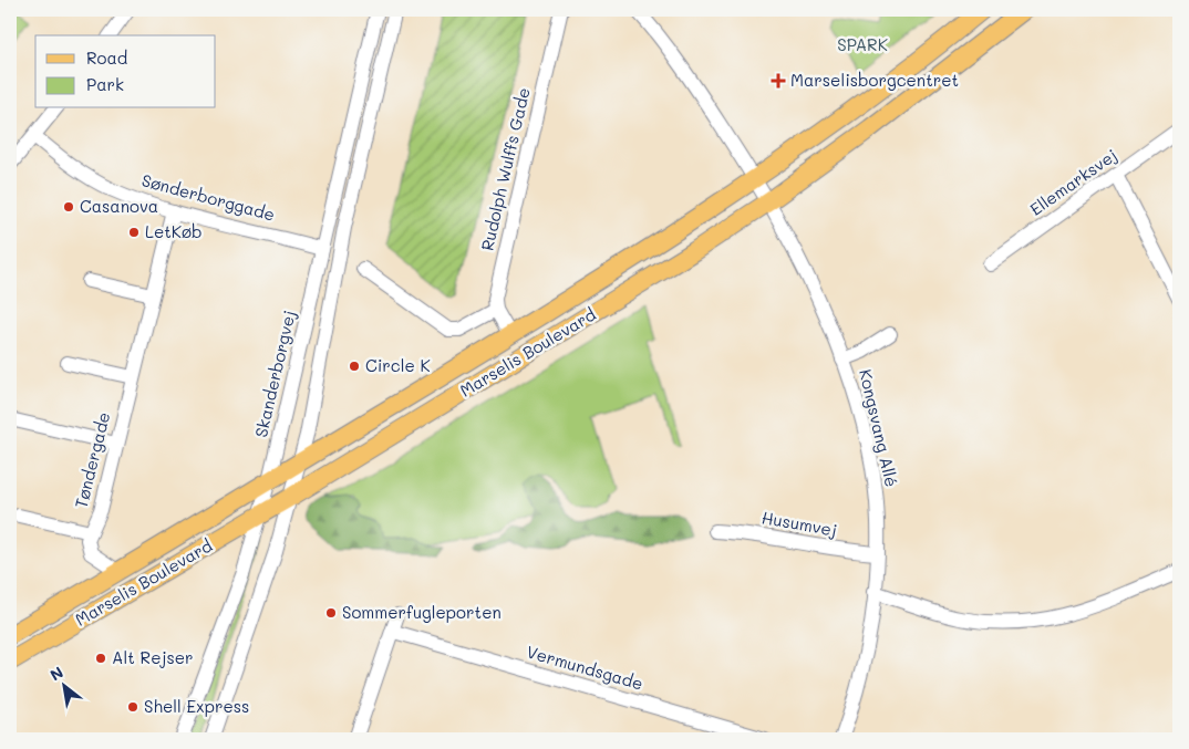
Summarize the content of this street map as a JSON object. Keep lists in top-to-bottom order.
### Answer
{
  "streets": {
    "main road": ["Marselis Boulevard"],
    "street": [
      "Rudolph Wulffs Gade",
      "Ellemarksvej",
      "Sønderborggade",
      "Skanderborgvej",
      "Kongsvang Allé",
      "Tøndergade",
      "Husumvej",
      "Vermundsgade"
    ]
  },
  "crossings": [
    ["Sønderborggade", "Skanderborgvej"],
    ["Sønderborggade", "Tøndergade"],
    ["Marselis Boulevard", "Skanderborgvej"],
    ["Marselis Boulevard", "Kongsvang Allé"],
    ["Marselis Boulevard", "Tøndergade"],
    ["Kongsvang Allé", "Husumvej"]
  ],
  "parks": ["SPARK"],
  "places": {
    "health": ["Marselisborgcentret"],
    "other": [
      "Casanova",
      "LetKøb",
      "Circle K",
      "Sommerfugleporten",
      "Alt Rejser",
      "Shell Express"
    ]
  },
  "legend": ["Road", "Park"],
  "north": "top left"
}
